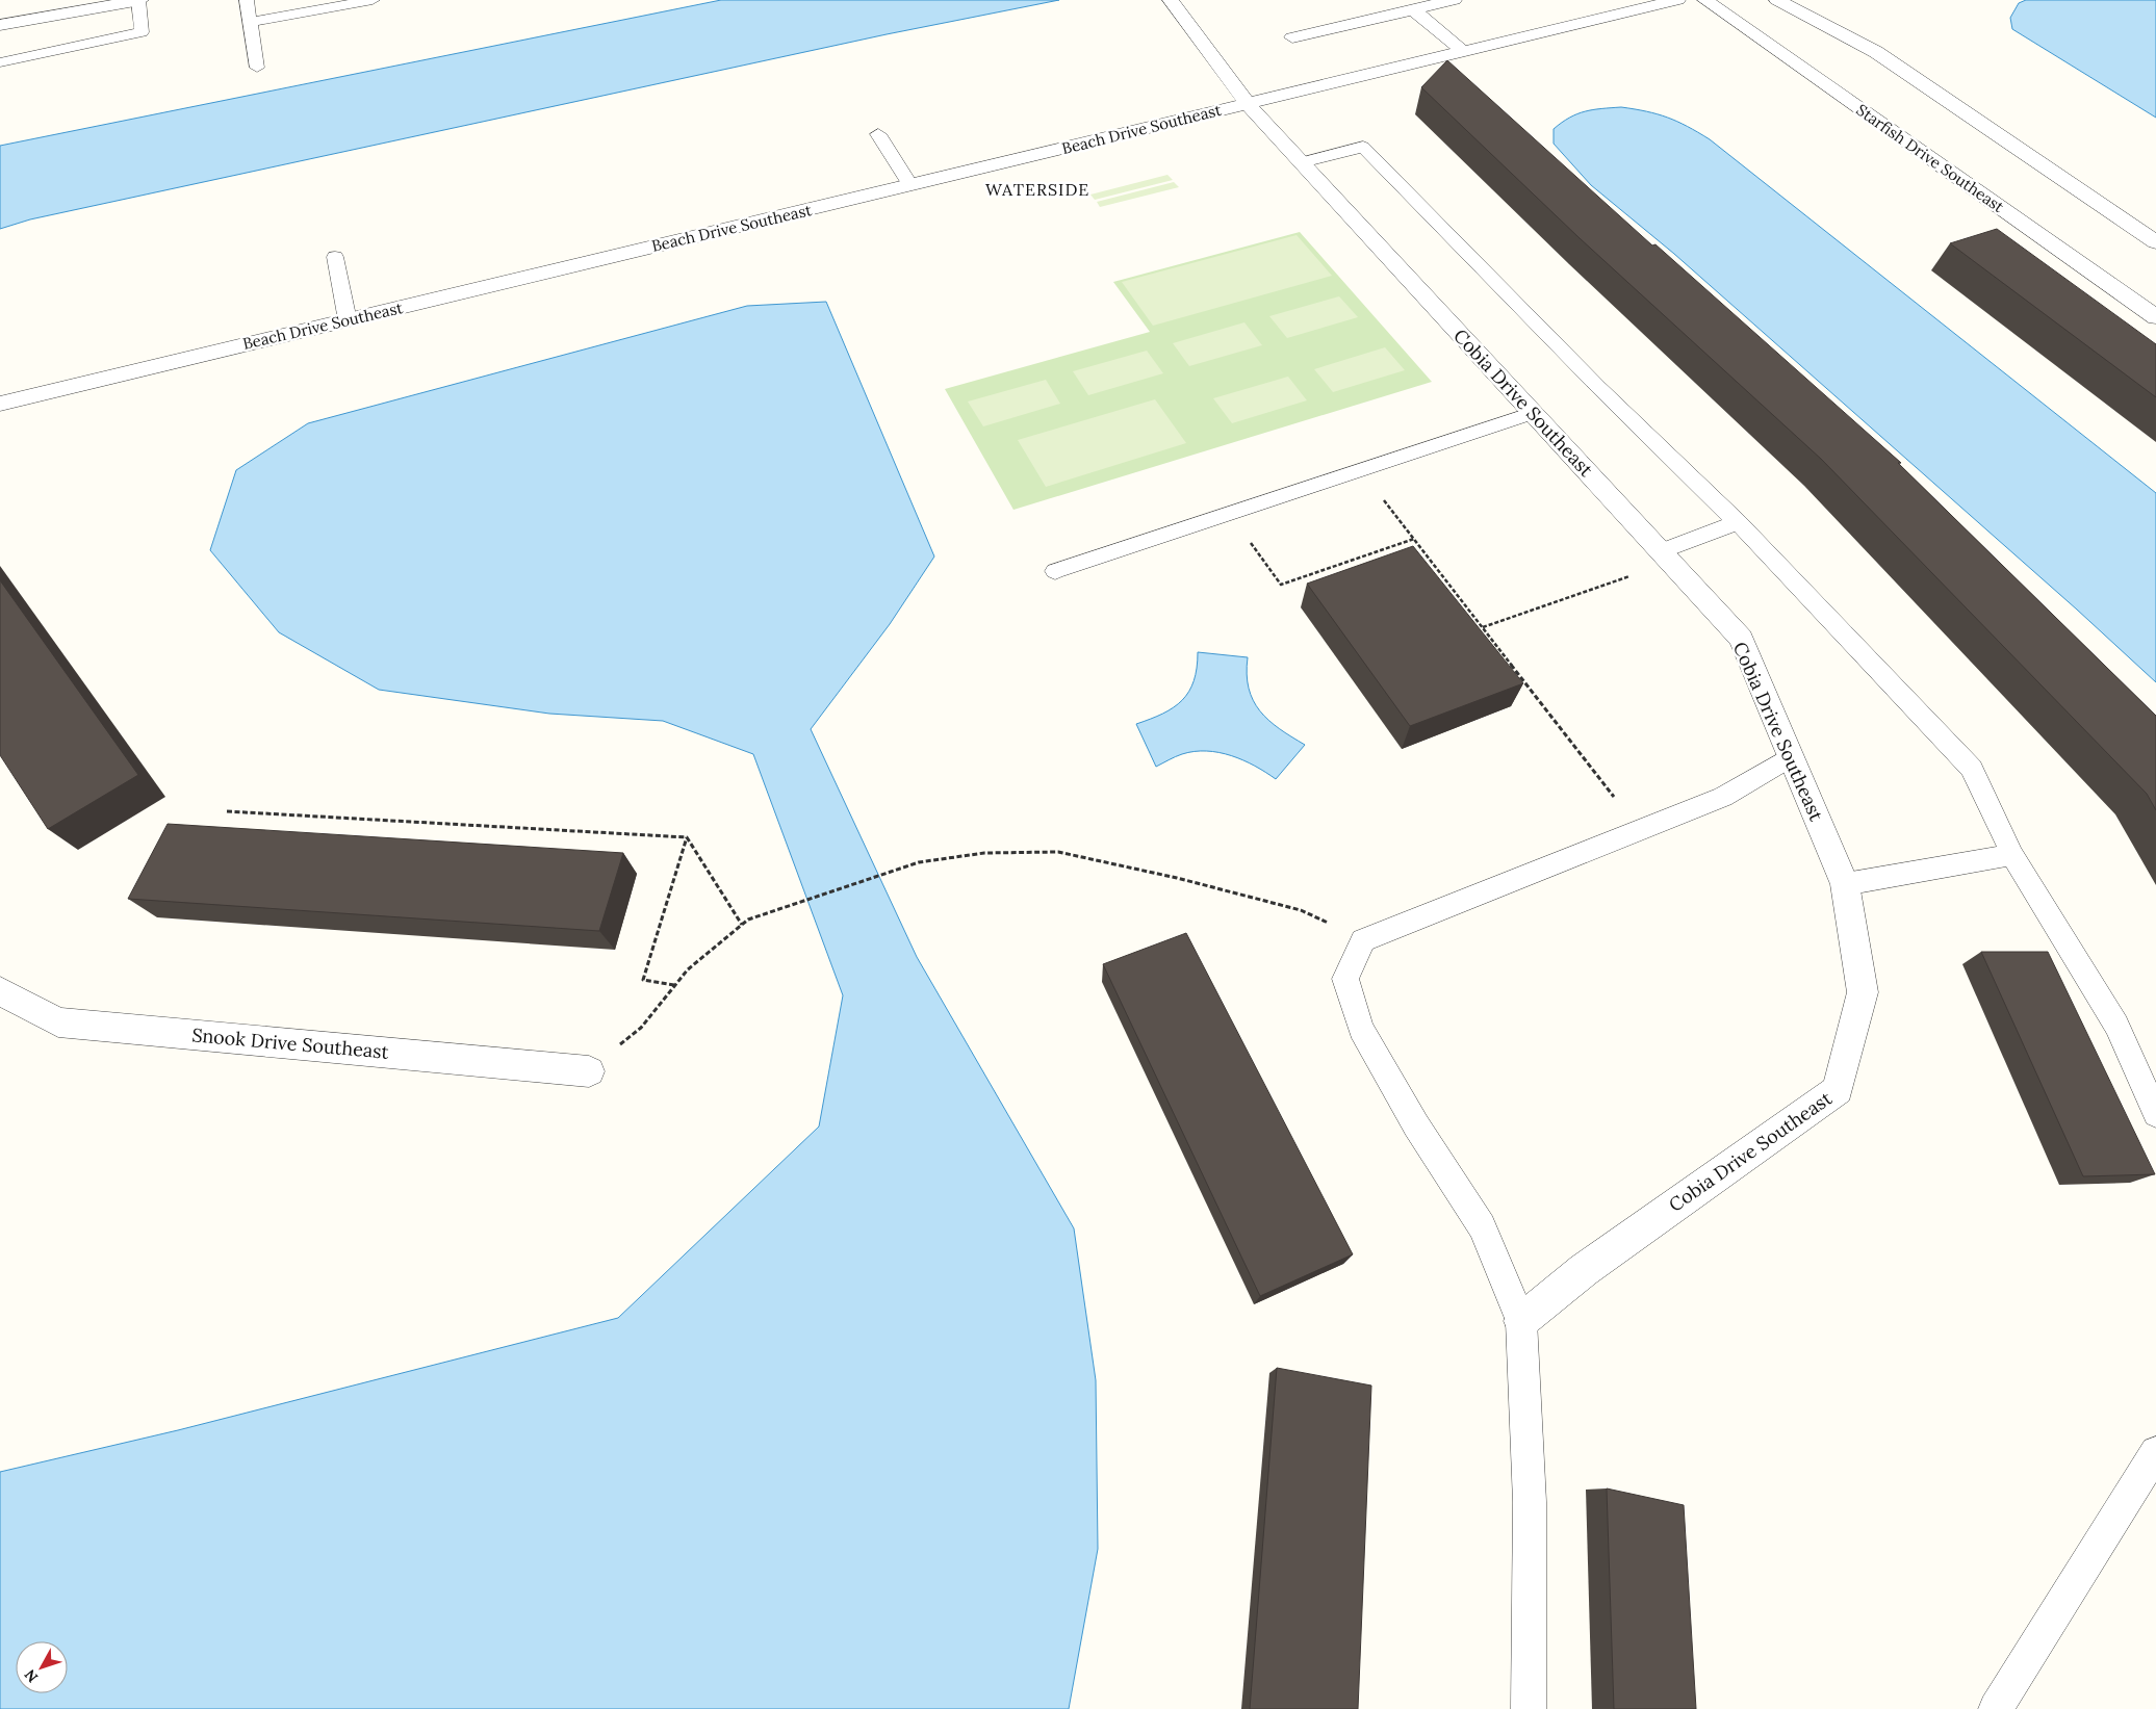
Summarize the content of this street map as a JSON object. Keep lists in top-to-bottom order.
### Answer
{
  "streets": {
    "street": [
      "Beach Drive Southeast",
      "Starfish Drive Southeast",
      "Cobia Drive Southeast",
      "Snook Drive Southeast"
    ]
  },
  "crossings": [
    ["Beach Drive Southeast", "Cobia Drive Southeast"]
  ],
  "districts": ["WATERSIDE"],
  "north": "bottom left"
}
